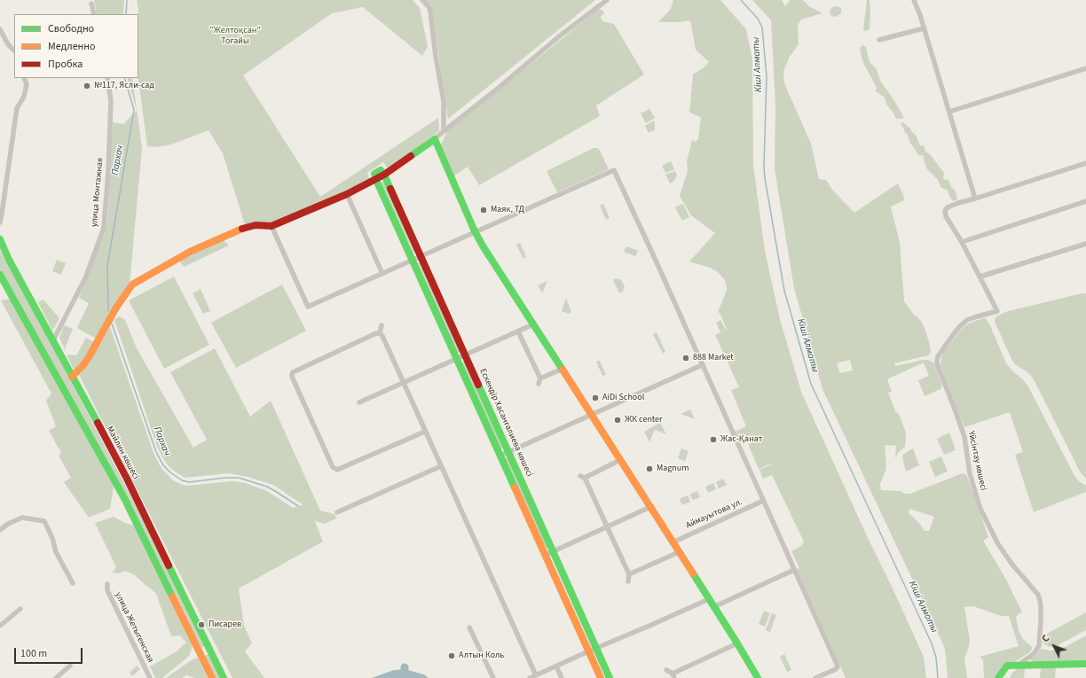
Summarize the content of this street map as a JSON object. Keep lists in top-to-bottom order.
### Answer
{
  "streets": {
    "street": [
      "улица Монтажная",
      "Ескендір Хасанғалиева көшесі",
      "Майлин көшесі",
      "Үйсінтау көшесі",
      "Аймауытова ул.",
      "улица Жетыгенская"
    ]
  },
  "crossings": [
    ["улица Монтажная", "Майлин көшесі"]
  ],
  "water": ["Кіші Алматы", "Пархач"],
  "parks": ["\"Желтоқсан\" Тоғайы"],
  "places": [
    "№117, Ясли-сад",
    "Маяк, ТД",
    "888 Market",
    "AiDi School",
    "ЖК center",
    "Жас-Қанат",
    "Magnum",
    "Писарев",
    "Алтын Коль"
  ],
  "legend": ["Свободно", "Медленно", "Пробка"],
  "scale_bar": "100 m",
  "north": "top left"
}
